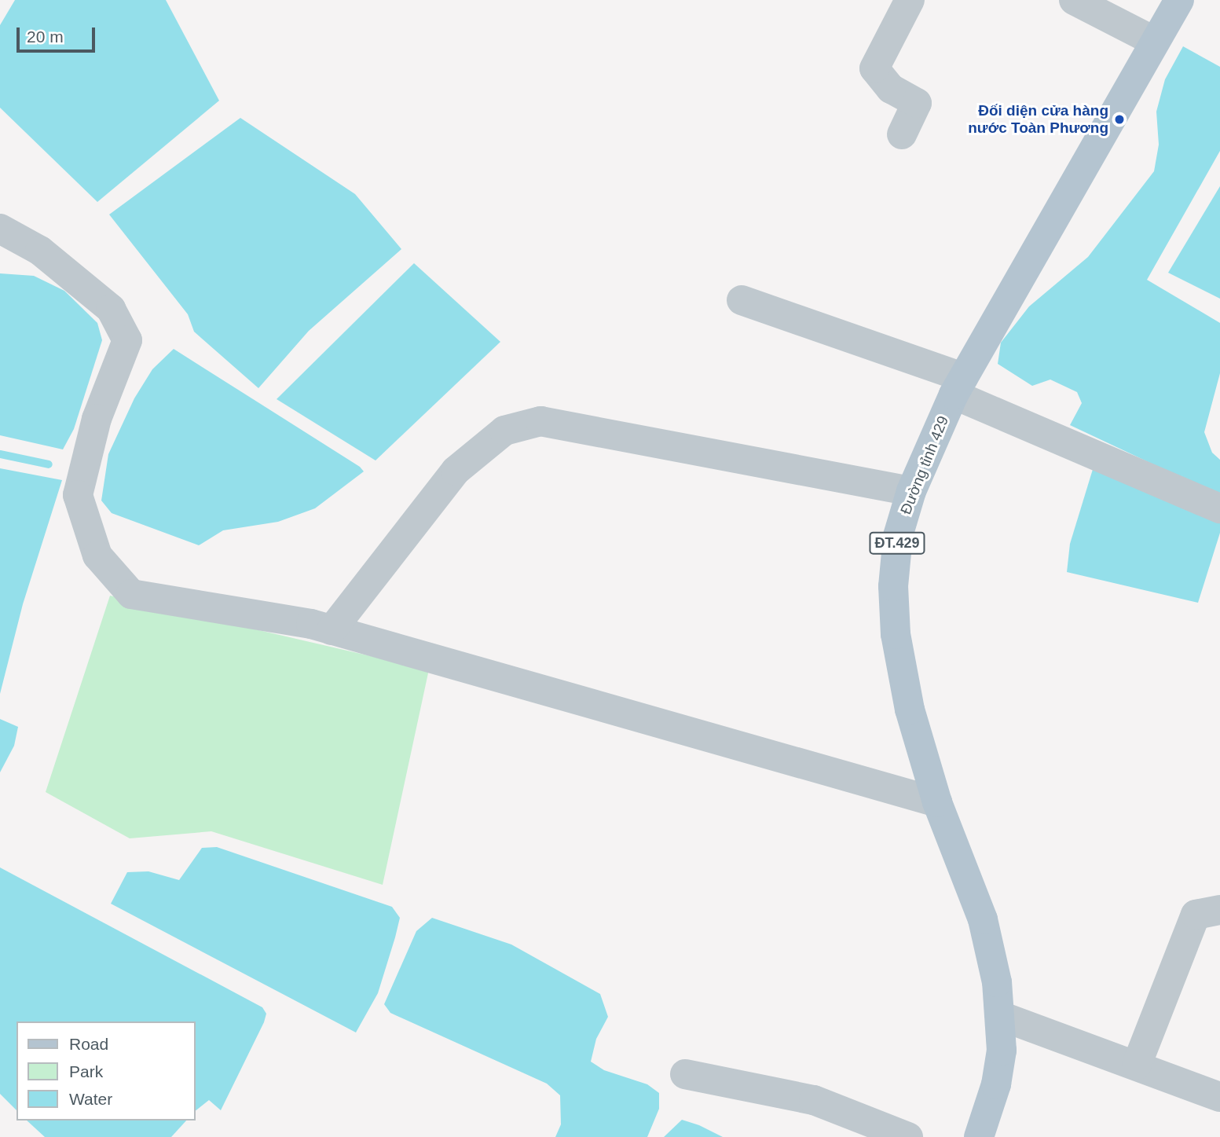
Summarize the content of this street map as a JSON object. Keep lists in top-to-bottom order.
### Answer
{
  "streets": {
    "main road": ["Đường tỉnh 429", "ĐT.429"]
  },
  "places": ["Đối diện cửa hàng nước Toàn Phương"],
  "legend": ["Road", "Park", "Water"],
  "scale_bar": "20 m"
}
